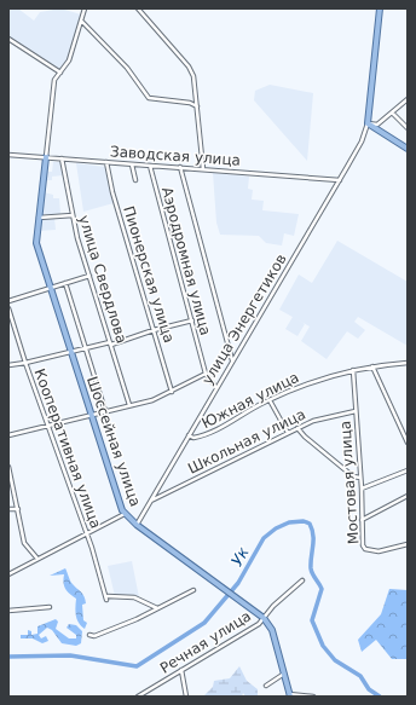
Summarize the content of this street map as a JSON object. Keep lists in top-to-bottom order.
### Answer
{
  "streets": {
    "main road": ["Шоссейная улица"],
    "street": [
      "Заводская улица",
      "Аэродромная улица",
      "Пионерская улица",
      "улица Свердлова",
      "улица Энергетиков",
      "Южная улица",
      "Школьная улица",
      "Кооперативная улица",
      "Мостовая улица",
      "Речная улица"
    ]
  },
  "crossings": [
    ["Заводская улица", "Аэродромная улица"],
    ["Заводская улица", "Пионерская улица"],
    ["Заводская улица", "улица Свердлова"],
    ["Заводская улица", "улица Энергетиков"],
    ["Заводская улица", "Шоссейная улица"],
    ["Аэродромная улица", "улица Энергетиков"],
    ["улица Энергетиков", "Южная улица"],
    ["улица Энергетиков", "Шоссейная улица"],
    ["улица Энергетиков", "Школьная улица"],
    ["Южная улица", "Мостовая улица"],
    ["Шоссейная улица", "Речная улица"],
    ["Школьная улица", "Мостовая улица"]
  ],
  "water": ["Ук"]
}
